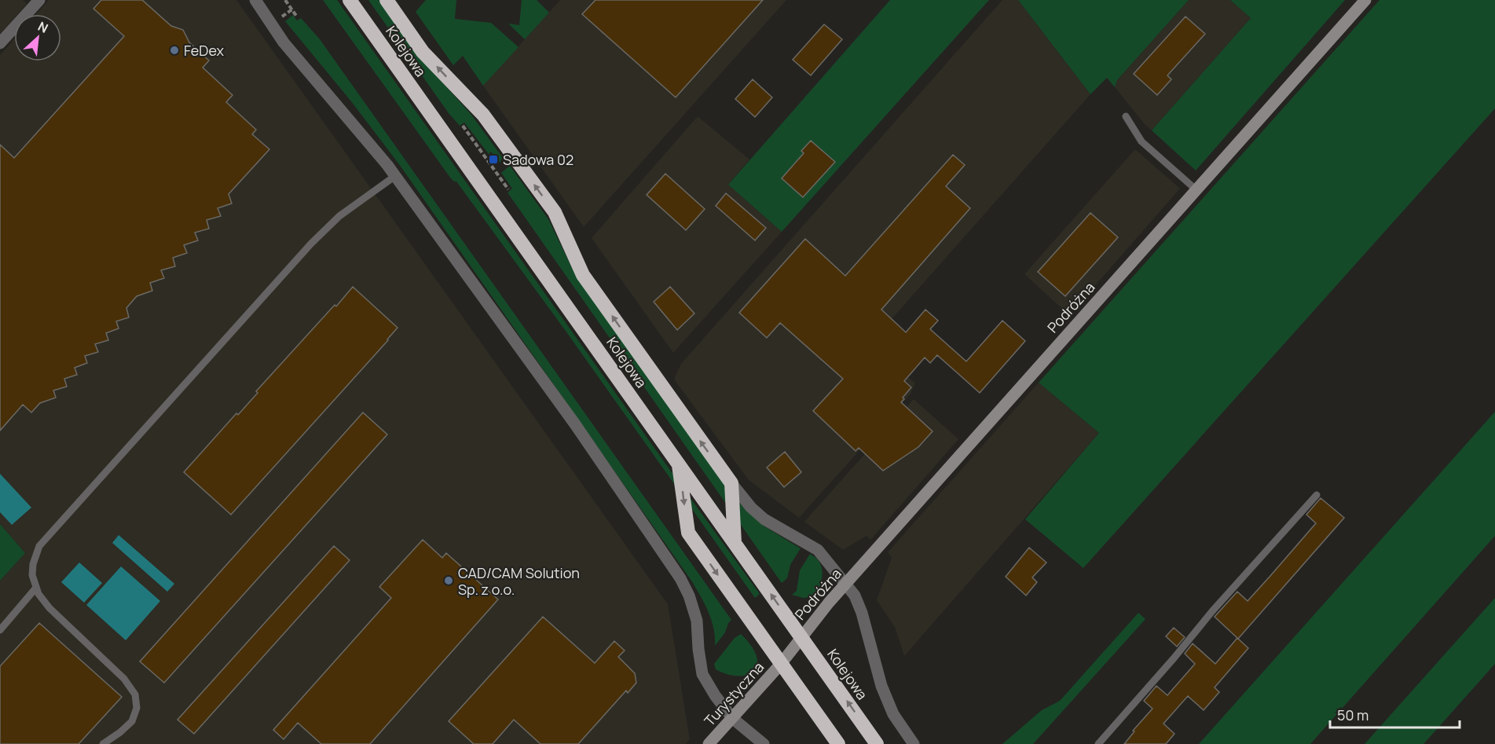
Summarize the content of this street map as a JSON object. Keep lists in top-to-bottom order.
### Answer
{
  "streets": {
    "highway": ["Kolejowa"],
    "street": ["Podróżna", "Turystyczna"]
  },
  "crossings": [
    ["Kolejowa", "Podróżna"],
    ["Podróżna", "Turystyczna"]
  ],
  "places": {
    "other": ["FeDex", "CAD/CAM Solution Sp. z o.o."],
    "transit": ["Sadowa 02"]
  },
  "scale_bar": "50 m",
  "north": "top right"
}
